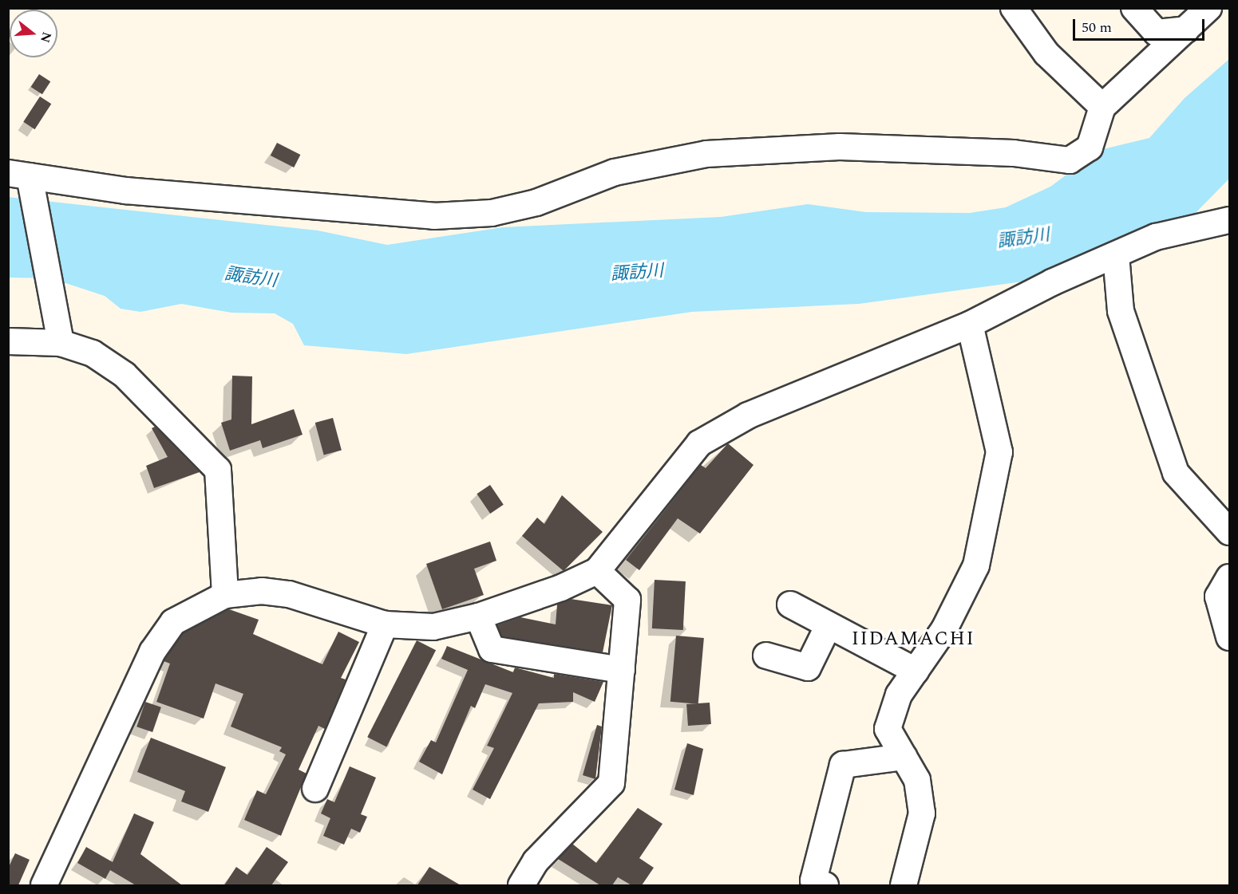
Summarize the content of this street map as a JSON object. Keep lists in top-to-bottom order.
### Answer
{
  "districts": ["IIDAMACHI"],
  "water": ["諏訪川"],
  "scale_bar": "50 m",
  "north": "right"
}
